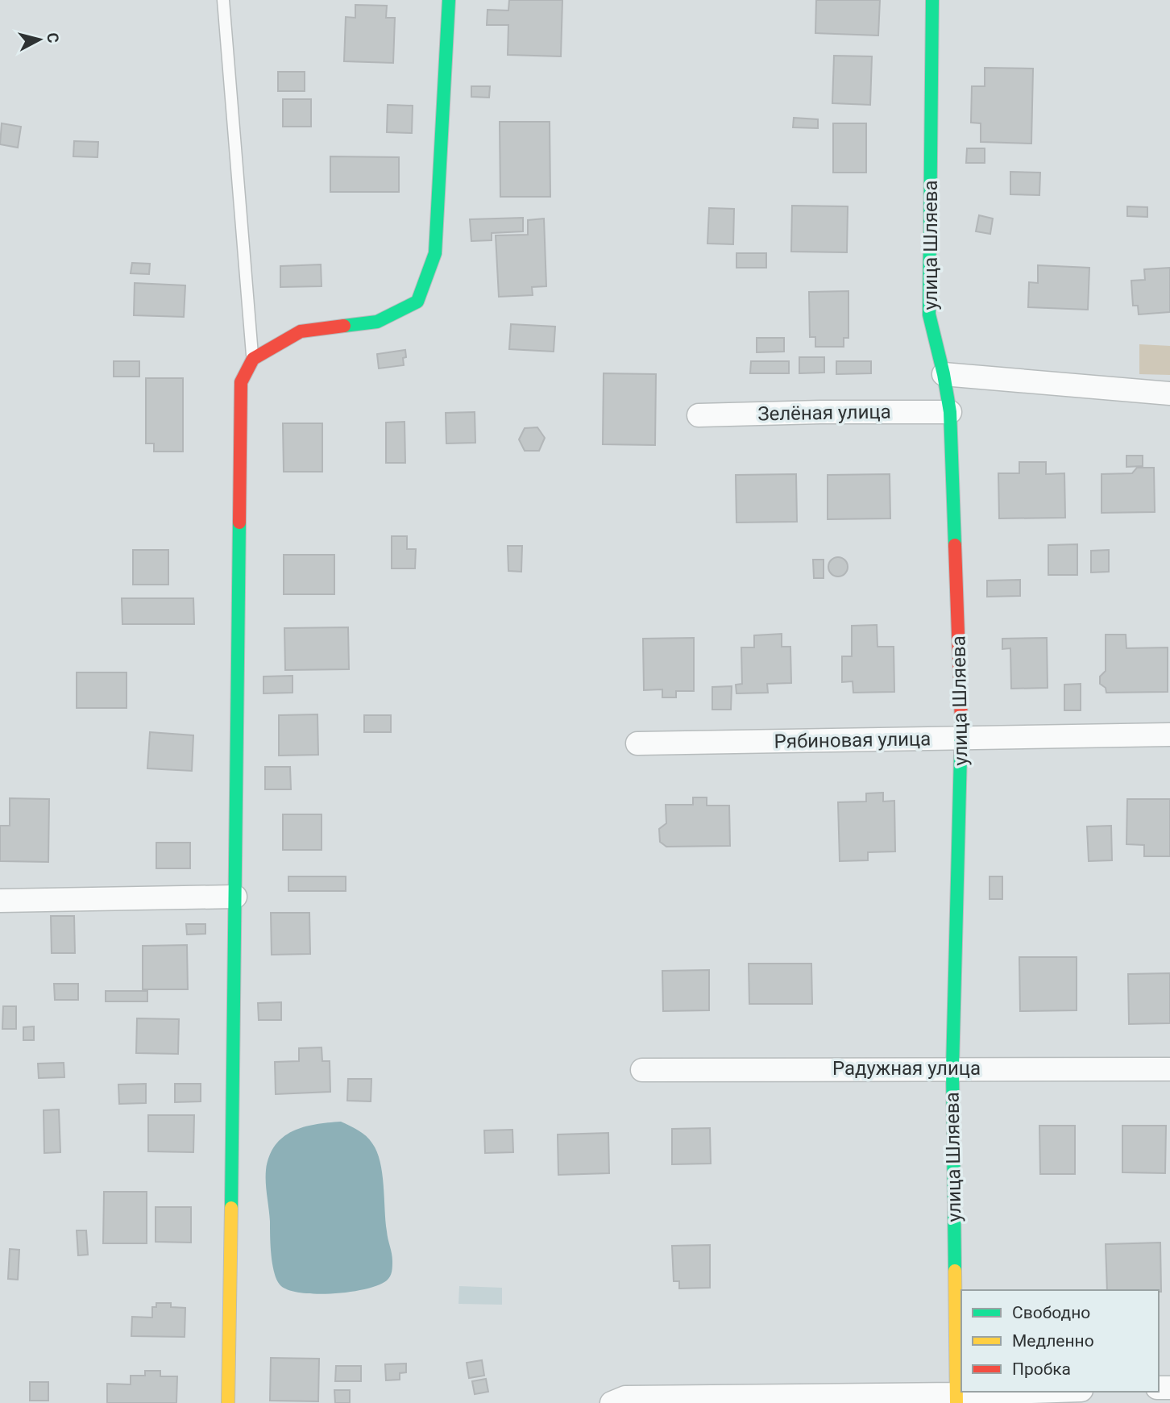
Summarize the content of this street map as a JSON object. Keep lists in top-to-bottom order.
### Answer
{
  "streets": {
    "street": [
      "улица Шляева",
      "Зелёная улица",
      "Рябиновая улица",
      "Радужная улица"
    ]
  },
  "crossings": [
    ["улица Шляева", "Зелёная улица"],
    ["улица Шляева", "Рябиновая улица"],
    ["улица Шляева", "Радужная улица"]
  ],
  "legend": ["Свободно", "Медленно", "Пробка"],
  "north": "right"
}
